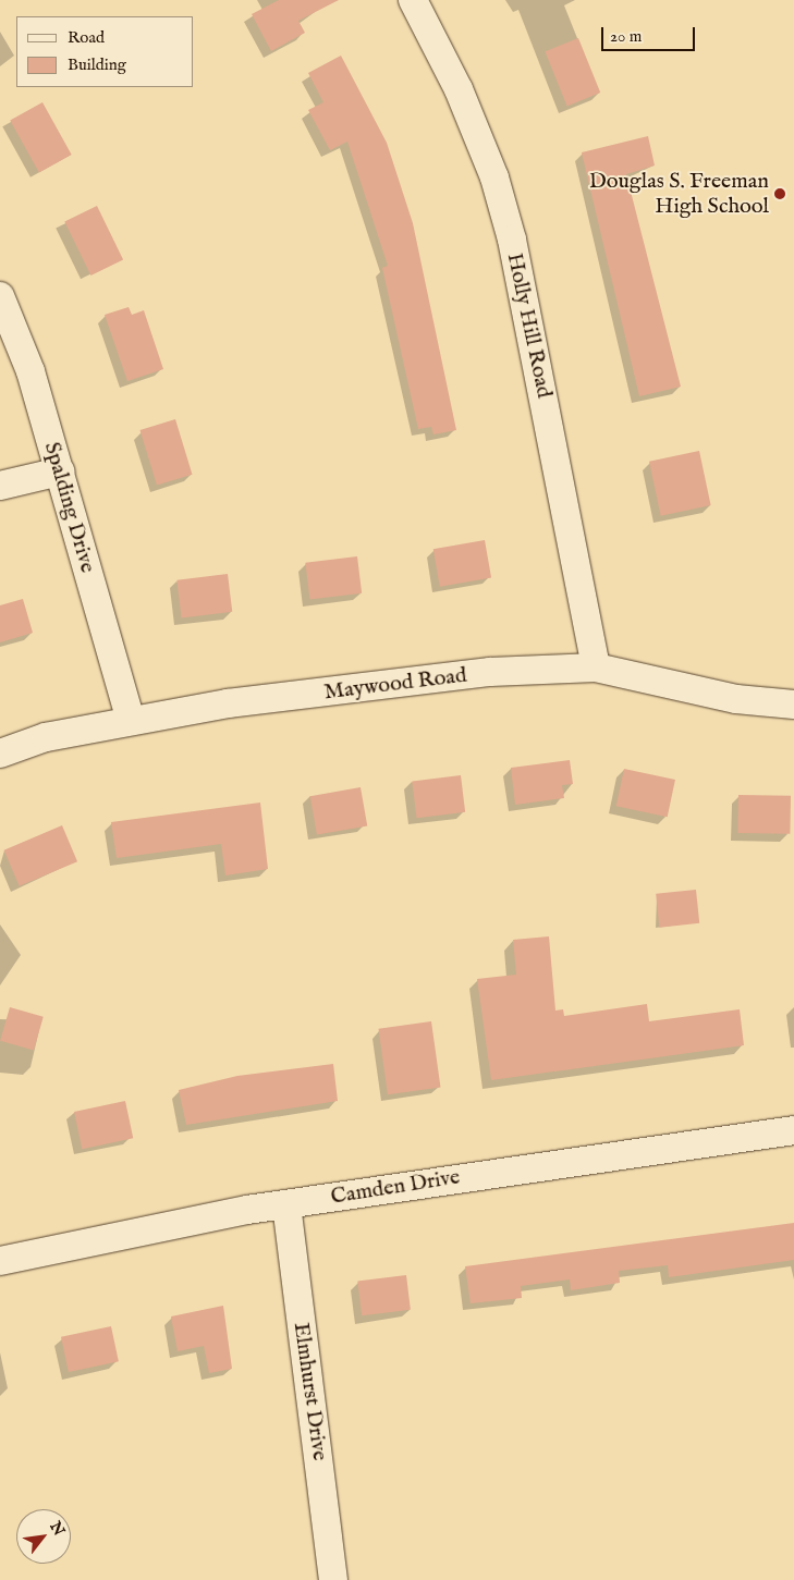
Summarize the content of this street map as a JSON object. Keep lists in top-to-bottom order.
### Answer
{
  "streets": {
    "street": [
      "Holly Hill Road",
      "Spalding Drive",
      "Maywood Road",
      "Camden Drive",
      "Elmhurst Drive"
    ]
  },
  "crossings": [
    ["Holly Hill Road", "Maywood Road"],
    ["Spalding Drive", "Maywood Road"],
    ["Camden Drive", "Elmhurst Drive"]
  ],
  "places": ["Douglas S. Freeman High School"],
  "legend": ["Road", "Building"],
  "scale_bar": "20 m",
  "north": "top right"
}
